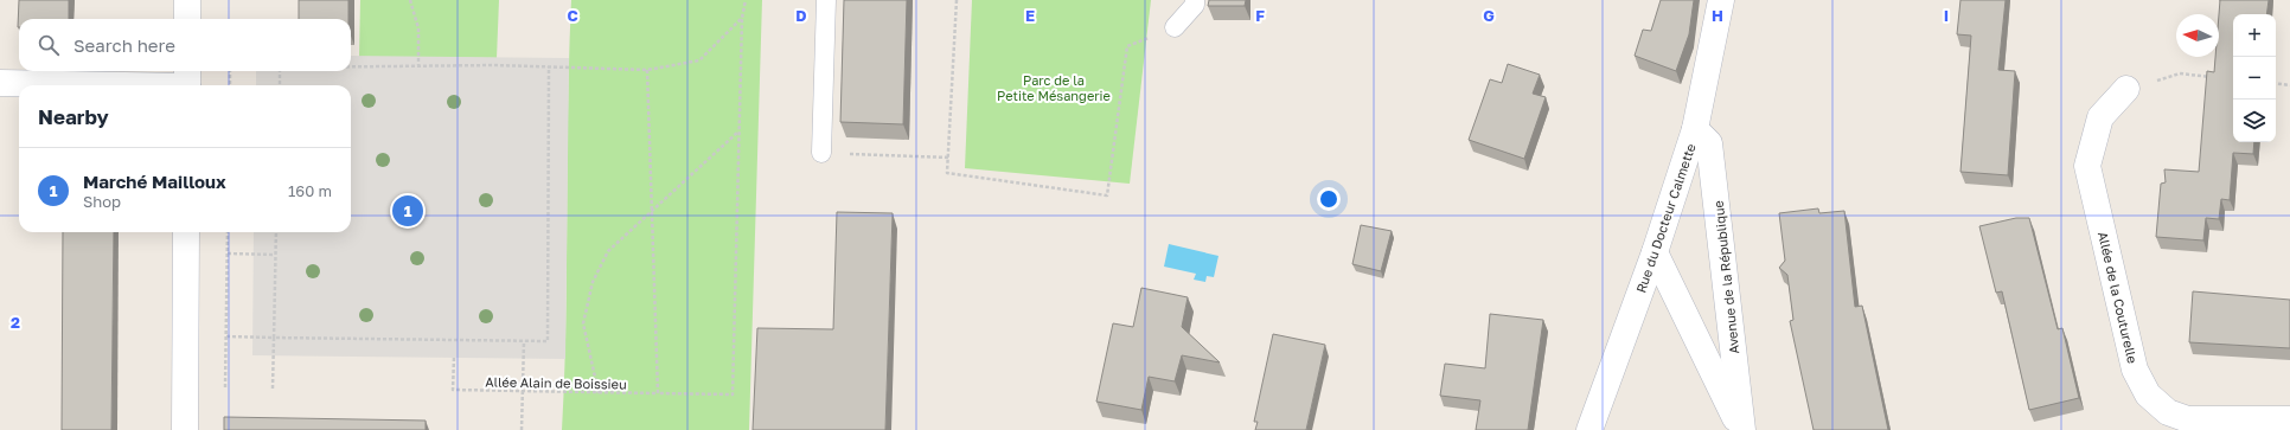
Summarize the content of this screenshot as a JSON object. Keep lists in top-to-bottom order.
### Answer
{
  "streets": {
    "street": ["Rue du Docteur Calmette", "Avenue de la République", "Allée de la Couturelle"],
    "path": ["Allée Alain de Boissieu"]
  },
  "crossings": [
    ["Rue du Docteur Calmette", "Avenue de la République"]
  ],
  "parks": ["Parc de la Petite Mésangerie"],
  "north": "left",
  "page": {
    "map_buttons": ["+", "−"],
    "search": "Search here",
    "heading": "Nearby",
    "list": [
      {
        "mark": "1",
        "name": "Marché Mailloux",
        "note": "Shop",
        "value": "160 m"
      }
    ],
    "pins": "1"
  },
  "grid": {
    "columns": [
      "C",
      "D",
      "E",
      "F",
      "G",
      "H",
      "I"
    ],
    "rows": ["2"]
  }
}
